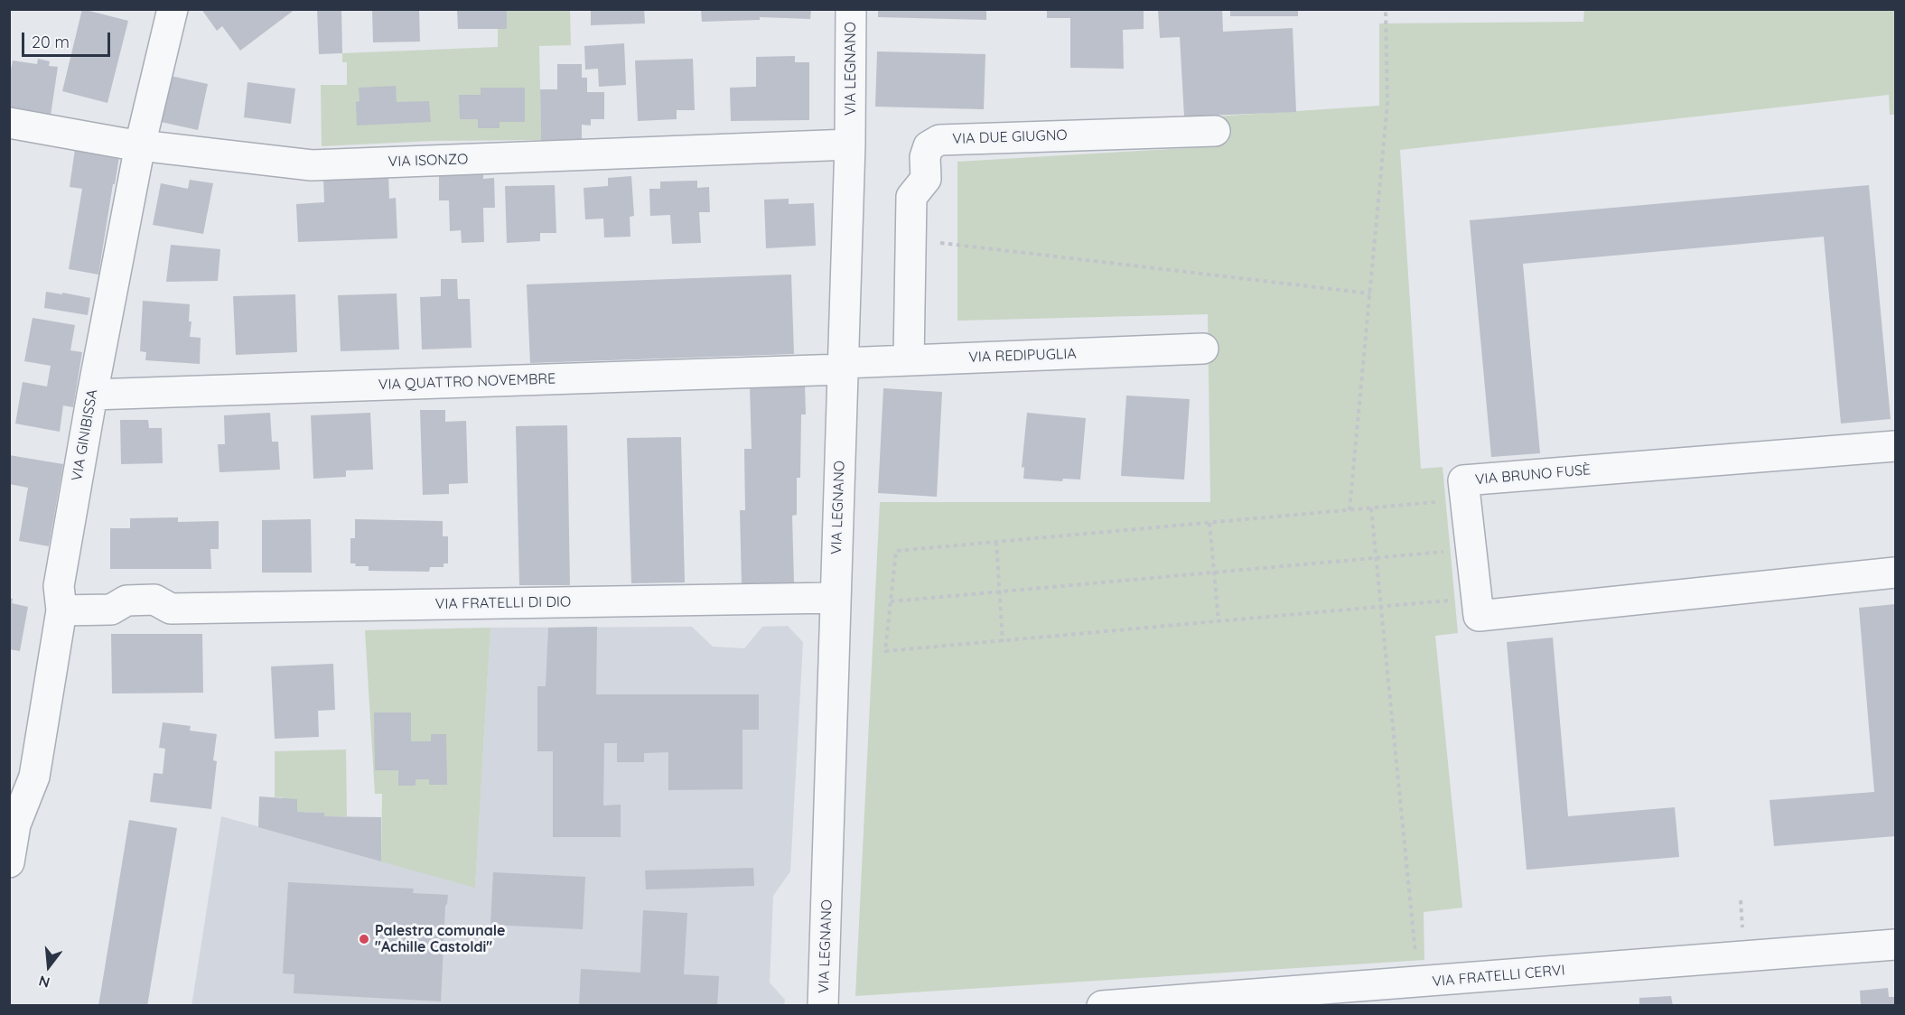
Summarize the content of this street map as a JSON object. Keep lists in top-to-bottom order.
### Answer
{
  "streets": {
    "street": [
      "VIA LEGNANO",
      "VIA DUE GIUGNO",
      "VIA ISONZO",
      "VIA REDIPUGLIA",
      "VIA QUATTRO NOVEMBRE",
      "VIA GINIBISSA",
      "VIA BRUNO FUSÈ",
      "VIA FRATELLI DI DIO",
      "VIA FRATELLI CERVI"
    ]
  },
  "crossings": [
    ["VIA LEGNANO", "VIA ISONZO"],
    ["VIA LEGNANO", "VIA REDIPUGLIA"],
    ["VIA LEGNANO", "VIA QUATTRO NOVEMBRE"],
    ["VIA LEGNANO", "VIA FRATELLI DI DIO"],
    ["VIA DUE GIUGNO", "VIA REDIPUGLIA"],
    ["VIA ISONZO", "VIA GINIBISSA"],
    ["VIA REDIPUGLIA", "VIA QUATTRO NOVEMBRE"],
    ["VIA QUATTRO NOVEMBRE", "VIA GINIBISSA"],
    ["VIA GINIBISSA", "VIA FRATELLI DI DIO"]
  ],
  "places": ["Palestra comunale \"Achille Castoldi\""],
  "scale_bar": "20 m",
  "north": "bottom"
}
